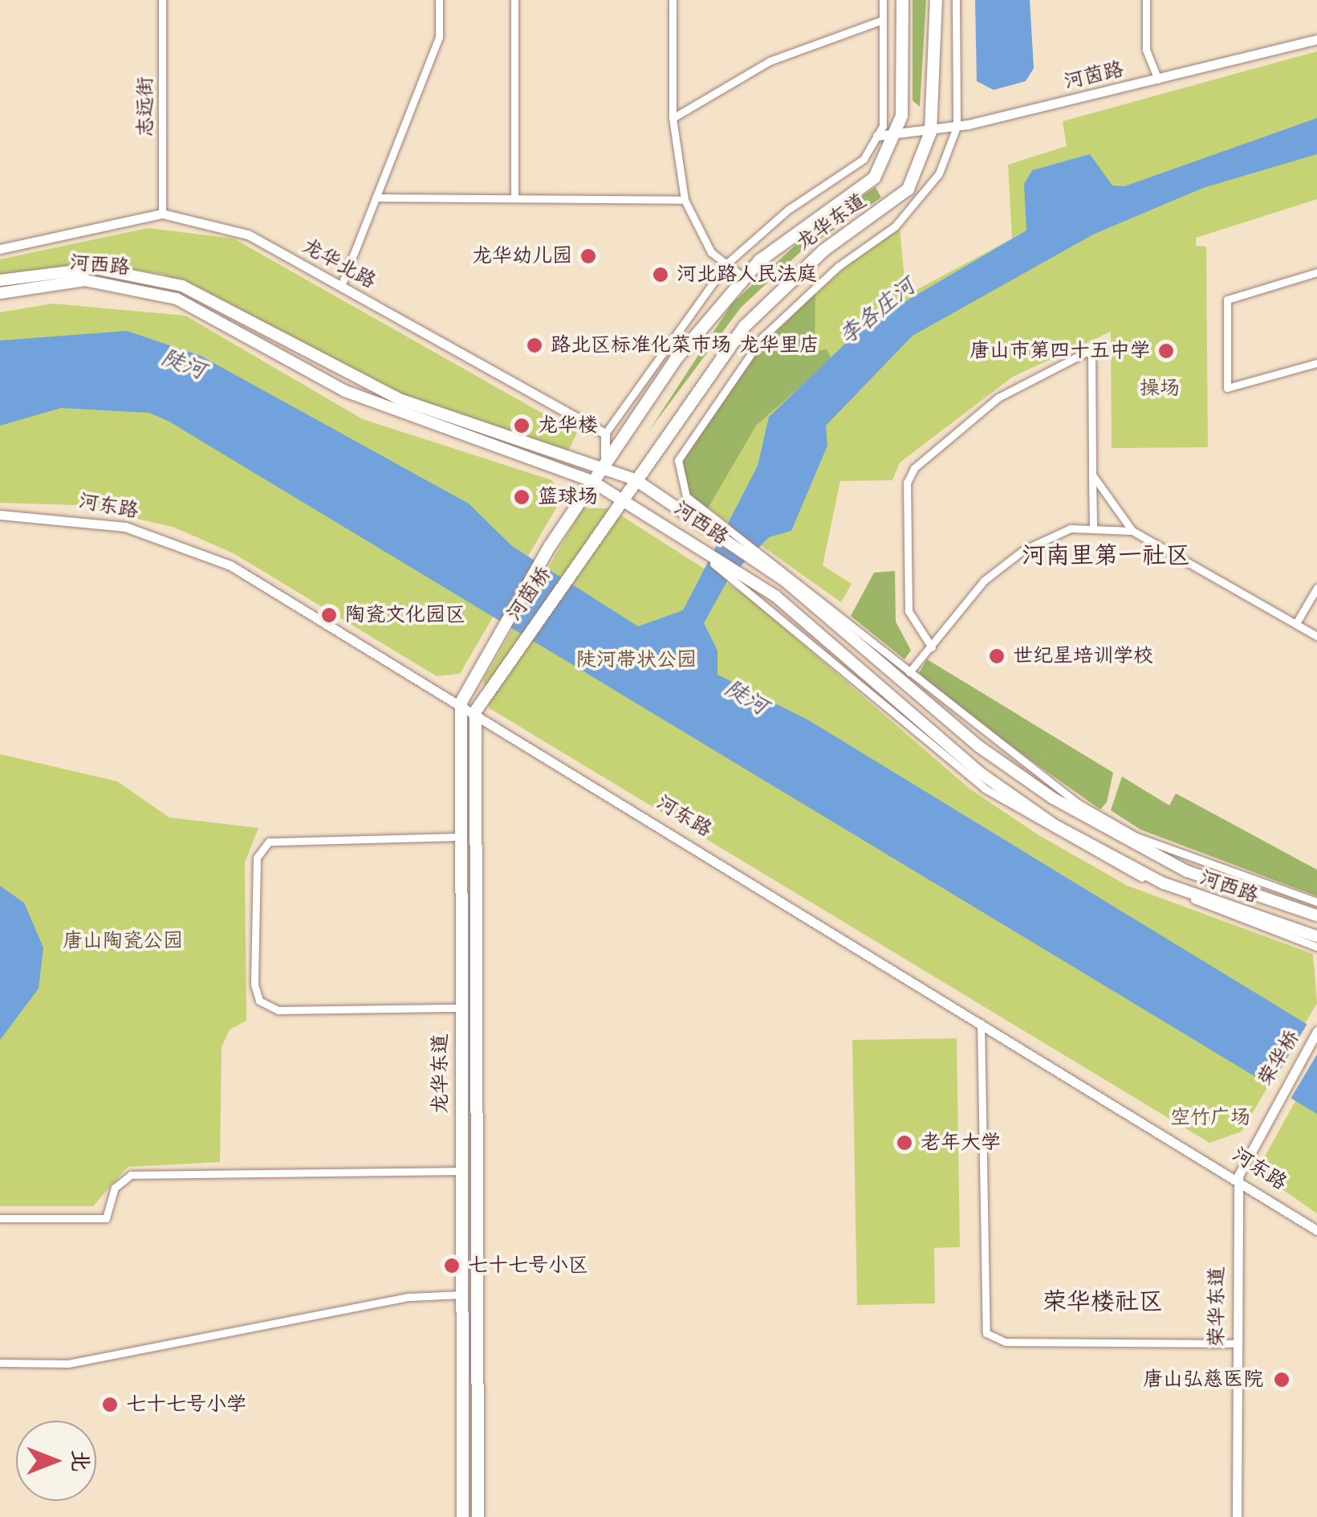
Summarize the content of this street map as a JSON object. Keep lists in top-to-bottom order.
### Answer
{
  "streets": {
    "main road": ["龙华东道", "河西路", "河茵桥"],
    "street": [
      "河茵路",
      "志远街",
      "龙华北路",
      "河东路",
      "荣华桥",
      "荣华东道"
    ]
  },
  "crossings": [
    ["河茵路", "龙华东道"],
    ["志远街", "龙华北路"],
    ["龙华东道", "河西路"],
    ["龙华东道", "河东路"],
    ["龙华东道", "河茵桥"],
    ["河东路", "河茵桥"],
    ["河东路", "荣华东道"],
    ["荣华桥", "荣华东道"]
  ],
  "districts": ["河南里第一社区", "荣华楼社区"],
  "water": ["李各庄河", "陡河"],
  "parks": [
    "操场",
    "陡河带状公园",
    "唐山陶瓷公园",
    "空竹广场"
  ],
  "places": [
    "龙华幼儿园",
    "河北路人民法庭",
    "路北区标准化菜市场 龙华里店",
    "唐山市第四十五中学",
    "龙华楼",
    "篮球场",
    "陶瓷文化园区",
    "世纪星培训学校",
    "老年大学",
    "七十七号小区",
    "唐山弘慈医院",
    "七十七号小学"
  ],
  "north": "right"
}
